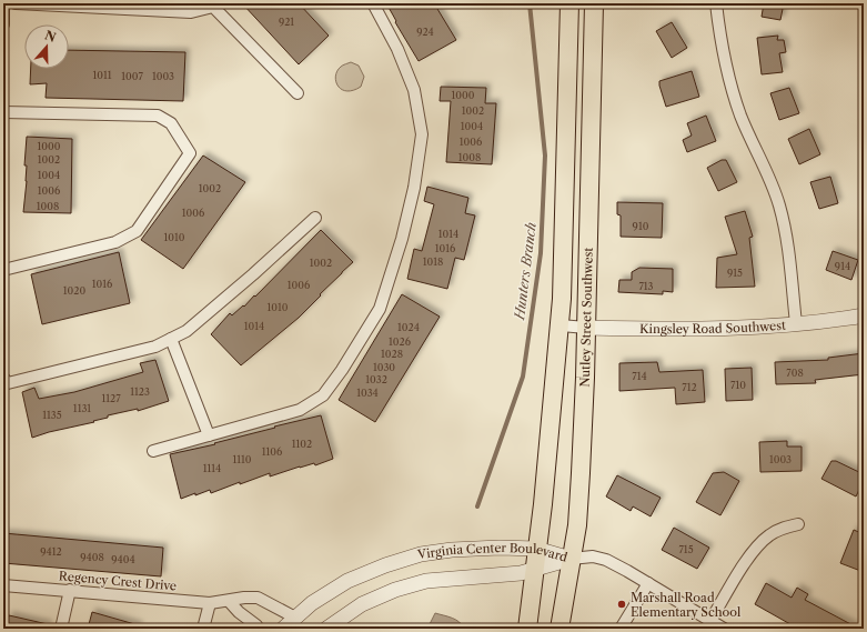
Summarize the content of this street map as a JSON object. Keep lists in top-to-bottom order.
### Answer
{
  "streets": {
    "main road": ["Nutley Street Southwest"],
    "street": ["Kingsley Road Southwest", "Virginia Center Boulevard", "Regency Crest Drive"]
  },
  "crossings": [
    ["Nutley Street Southwest", "Kingsley Road Southwest"],
    ["Nutley Street Southwest", "Virginia Center Boulevard"],
    ["Virginia Center Boulevard", "Regency Crest Drive"]
  ],
  "water": ["Hunters Branch"],
  "places": ["Marshall Road Elementary School"],
  "house_numbers": [
    "921",
    "924",
    "1011",
    "1007",
    "1003",
    "1000",
    "1002",
    "1004",
    "1006",
    "1000",
    "1008",
    "1002",
    "1004",
    "1002",
    "1006",
    "1008",
    "1006",
    "910",
    "1014",
    "1010",
    "1016",
    "1018",
    "1002",
    "914",
    "915",
    "1016",
    "1006",
    "713",
    "1020",
    "1010",
    "1014",
    "1024",
    "1026",
    "1028",
    "1030",
    "708",
    "714",
    "1032",
    "710",
    "712",
    "1123",
    "1034",
    "1127",
    "1131",
    "1135",
    "1102",
    "1106",
    "1110",
    "1003",
    "1114",
    "715",
    "9412",
    "9408",
    "9404"
  ],
  "north": "top"
}
